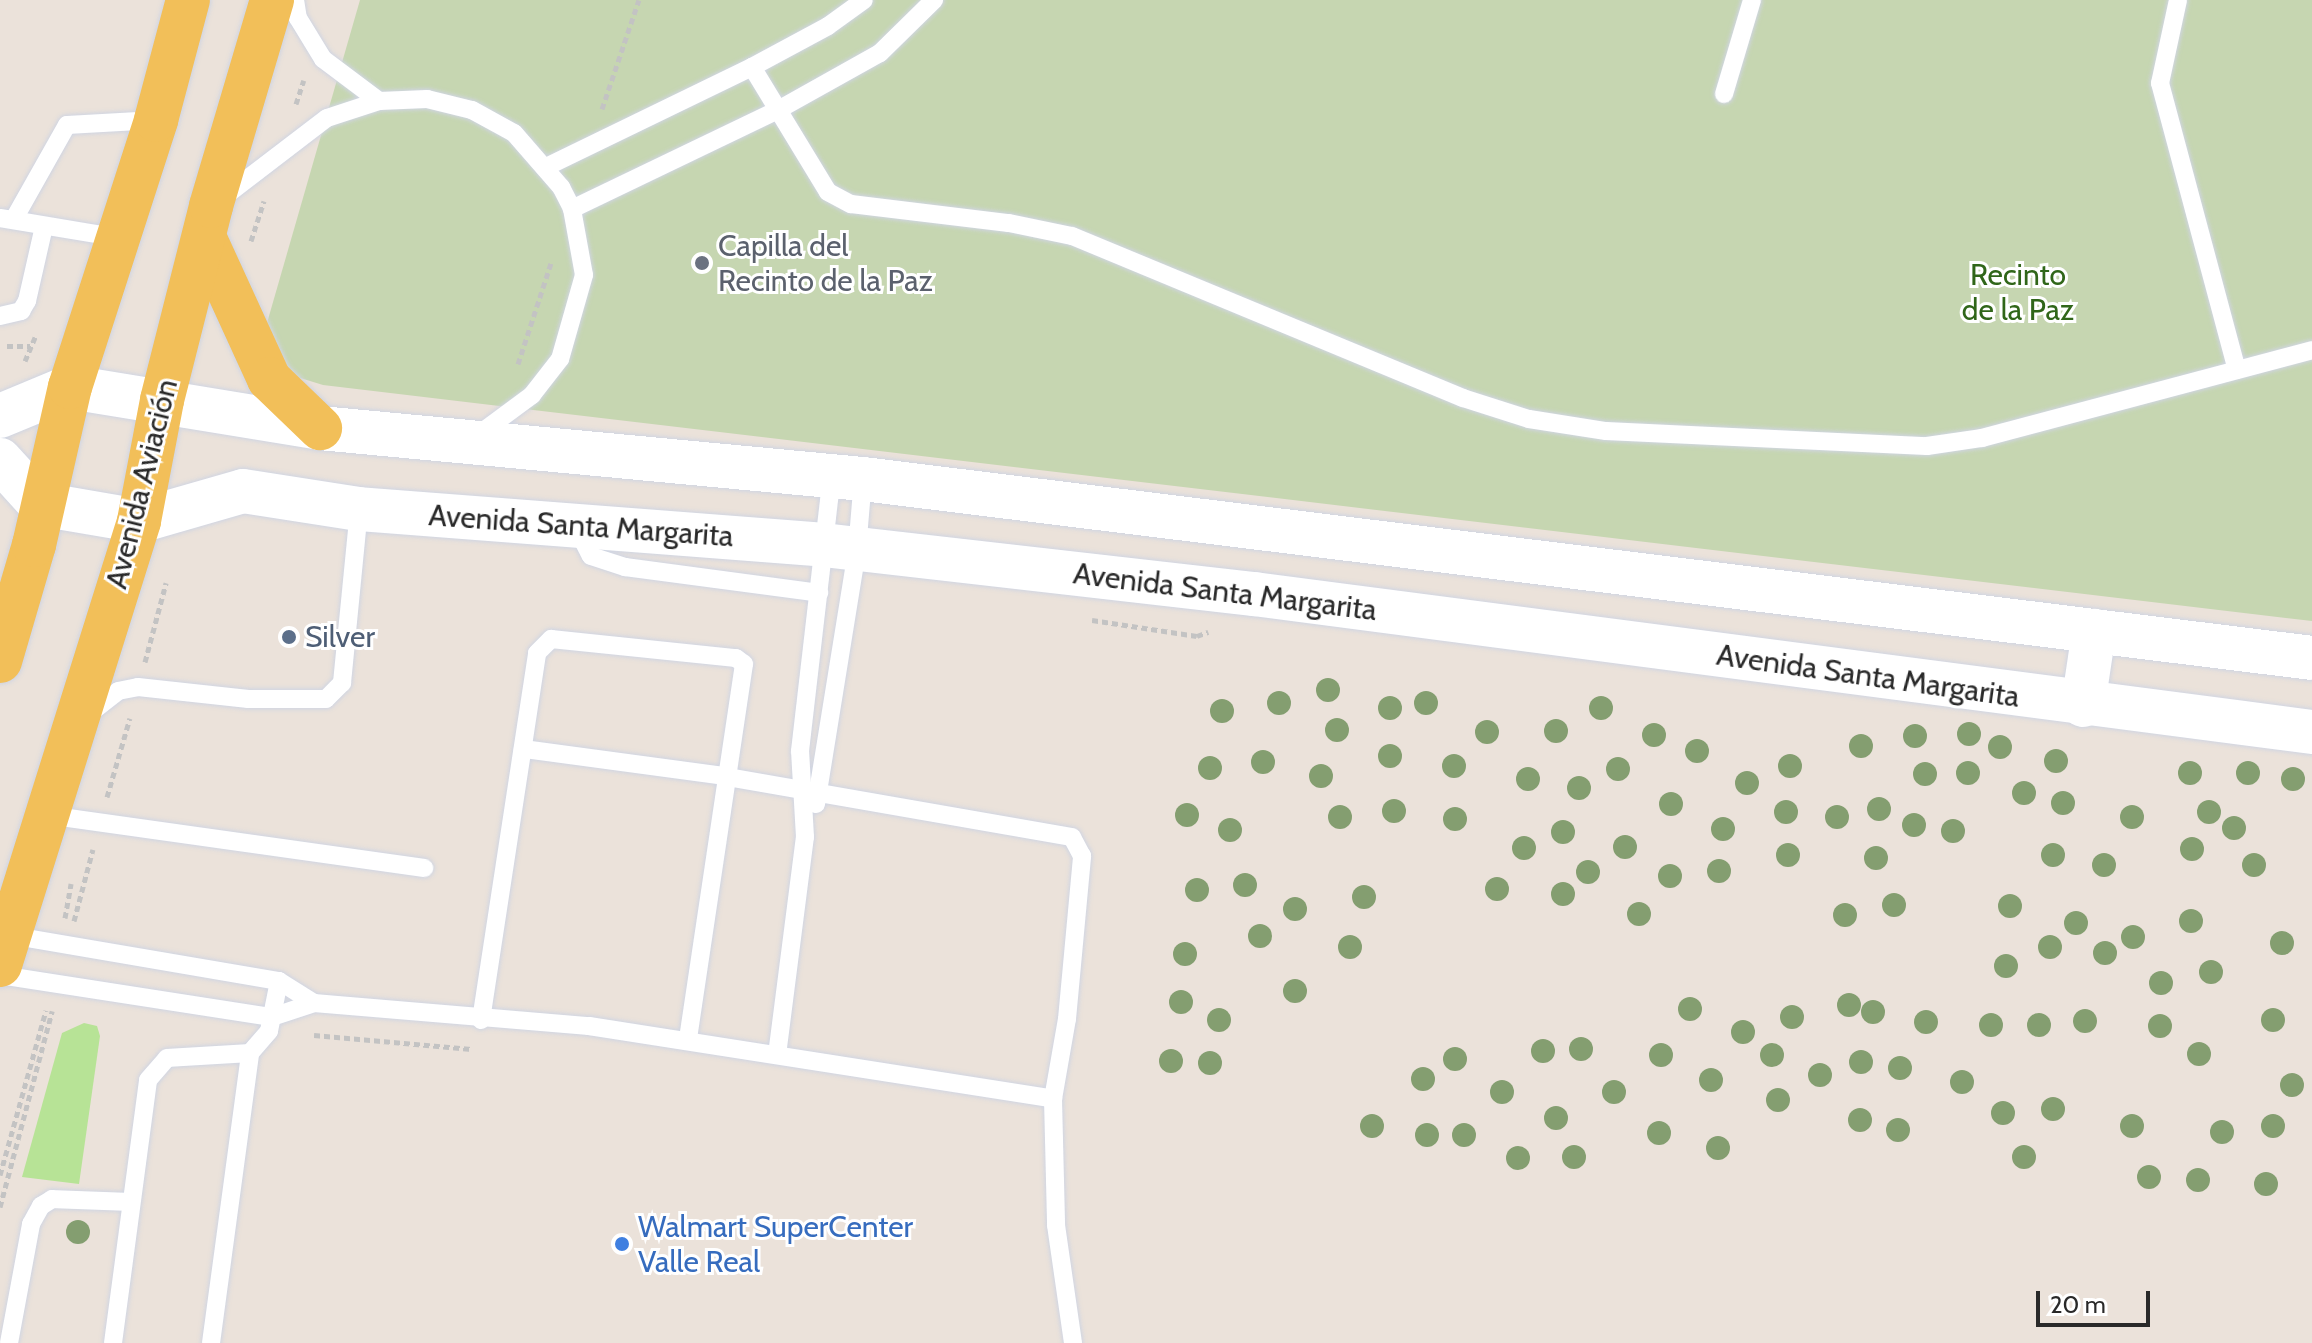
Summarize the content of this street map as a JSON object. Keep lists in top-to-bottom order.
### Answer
{
  "streets": {
    "main road": ["Avenida Aviación", "Avenida Santa Margarita"]
  },
  "crossings": [
    ["Avenida Aviación", "Avenida Santa Margarita"]
  ],
  "parks": ["Recinto de la Paz"],
  "places": ["Capilla del Recinto de la Paz", "Silver", "Walmart SuperCenter Valle Real"],
  "scale_bar": "20 m"
}
